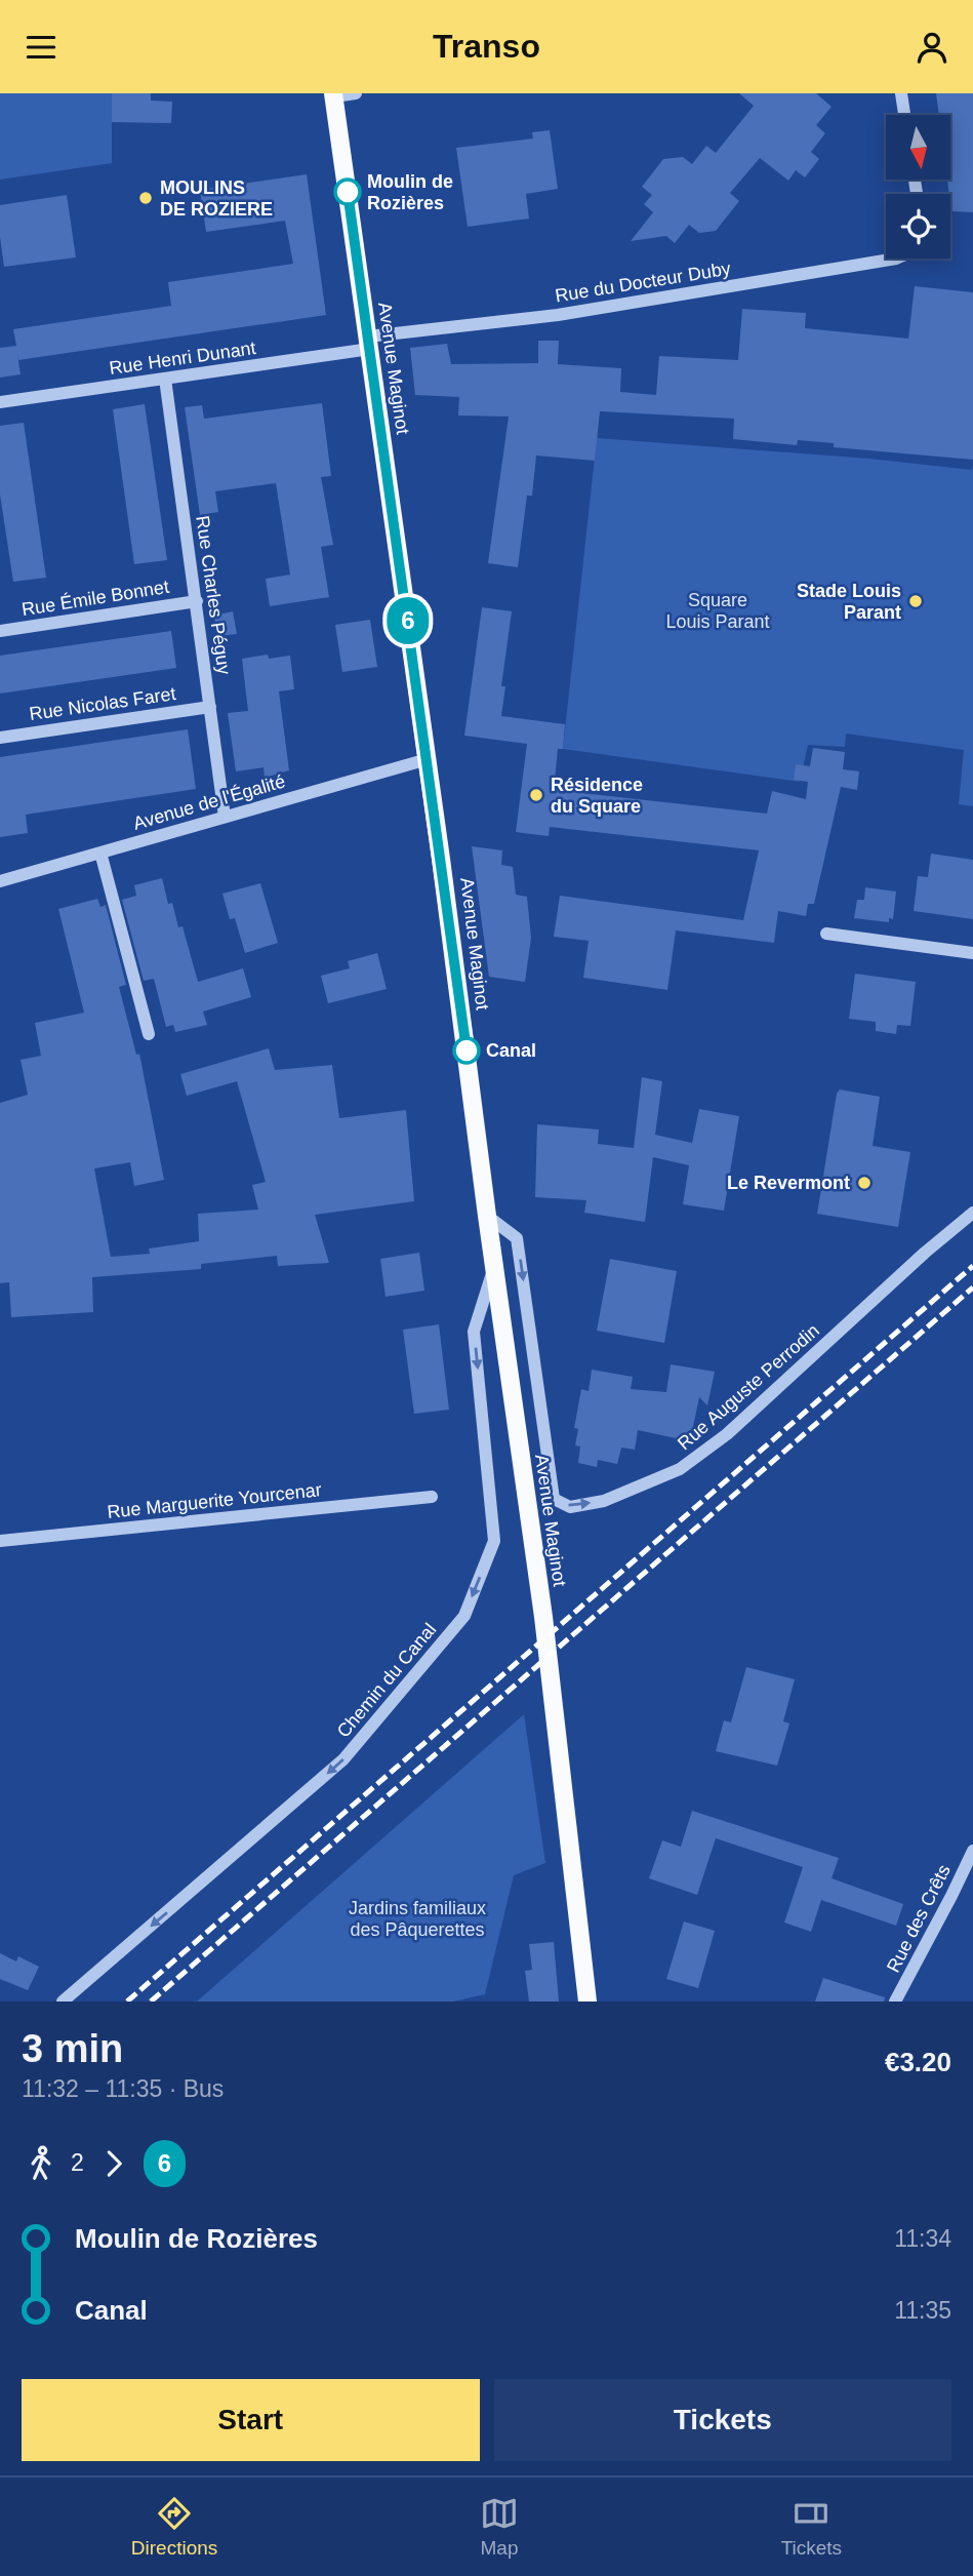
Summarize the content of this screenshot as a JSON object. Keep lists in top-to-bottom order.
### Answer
{
  "streets": {
    "main road": ["Avenue Maginot"],
    "street": [
      "Rue du Docteur Duby",
      "Rue Henri Dunant",
      "Rue Charles Péguy",
      "Rue Émile Bonnet",
      "Rue Nicolas Faret",
      "Avenue de l'Égalité",
      "Rue Auguste Perrodin",
      "Rue Marguerite Yourcenar",
      "Chemin du Canal",
      "Rue des Crêts"
    ]
  },
  "crossings": [
    ["Rue du Docteur Duby", "Rue Henri Dunant"],
    ["Rue du Docteur Duby", "Avenue Maginot"],
    ["Rue Henri Dunant", "Avenue Maginot"],
    ["Rue Henri Dunant", "Rue Charles Péguy"],
    ["Avenue Maginot", "Avenue de l'Égalité"],
    ["Avenue Maginot", "Rue Auguste Perrodin"],
    ["Avenue Maginot", "Chemin du Canal"],
    ["Rue Charles Péguy", "Rue Émile Bonnet"],
    ["Rue Charles Péguy", "Rue Nicolas Faret"],
    ["Rue Charles Péguy", "Avenue de l'Égalité"]
  ],
  "one_way": ["Chemin du Canal"],
  "parks": ["Square Louis Parant", "Jardins familiaux des Pâquerettes"],
  "places": [
    "Moulin de Rozières",
    "MOULINS DE ROZIERE",
    "Stade Louis Parant",
    "Résidence du Square",
    "Canal",
    "Le Revermont"
  ],
  "lines": ["bus line 6"],
  "north": "bottom",
  "page": {
    "header": "Transo",
    "on_map": "6",
    "heading": ["3 min", "11:32 – 11:35 · Bus", "€3.20"],
    "legs": ["2", "6"],
    "list": [
      {
        "name": "Moulin de Rozières",
        "value": "11:34"
      },
      {
        "name": "Canal",
        "value": "11:35"
      }
    ],
    "buttons": ["Start", "Tickets"],
    "tabs": ["Directions", "Map", "Tickets"]
  }
}
